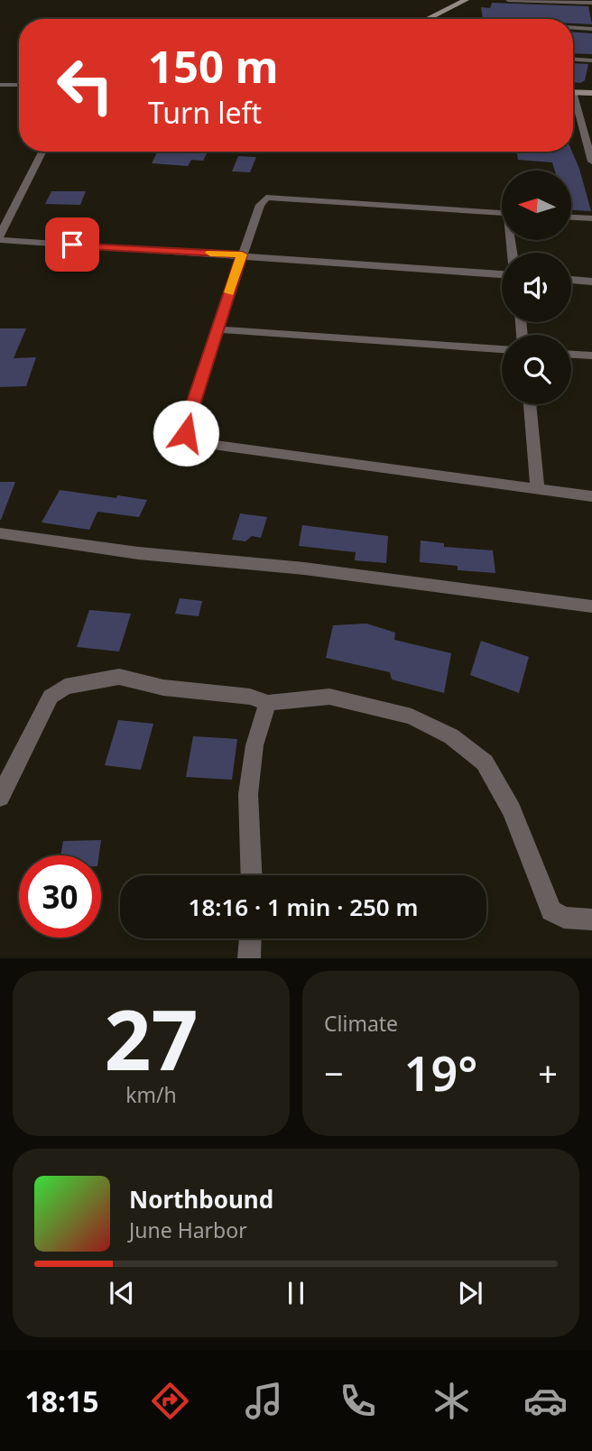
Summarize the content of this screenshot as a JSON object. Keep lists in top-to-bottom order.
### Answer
{
  "north": "left",
  "page": {
    "turn": ["150 m", "Turn left"],
    "limit": "30",
    "trip": "18:16 · 1 min · 250 m",
    "tile": [
      ["27", "km/h"],
      "Climate"
    ],
    "heat": ["−", "19°", "+"],
    "song": ["Northbound", "June Harbor"],
    "tabs": "18:15"
  }
}
